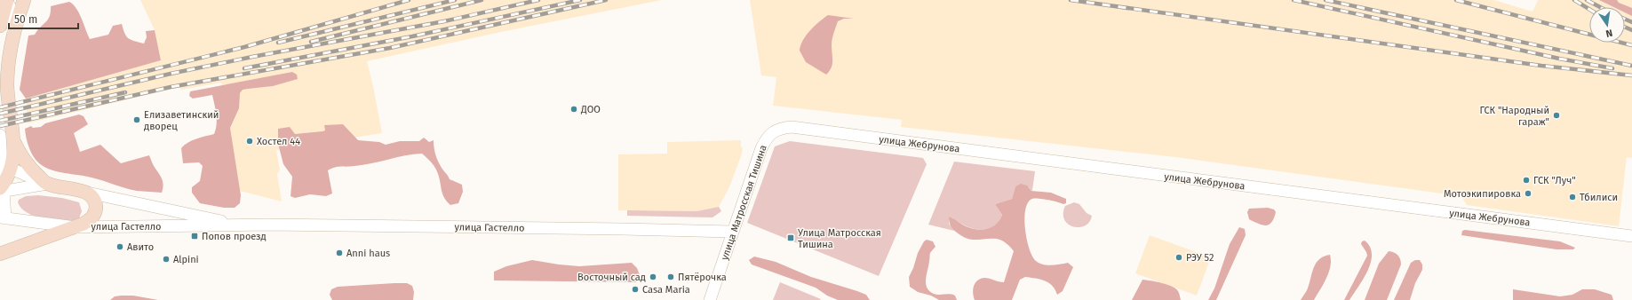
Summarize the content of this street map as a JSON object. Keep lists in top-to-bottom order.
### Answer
{
  "streets": {
    "main road": ["улица Гастелло"],
    "street": ["улица Жебрунова", "улица Матросская Тишина"]
  },
  "crossings": [
    ["улица Жебрунова", "улица Матросская Тишина"],
    ["улица Матросская Тишина", "улица Гастелло"]
  ],
  "places": {
    "other": [
      "ДОО",
      "ГСК \"Народный гараж\"",
      "Елизаветинский дворец",
      "Хостел 44",
      "ГСК \"Луч\"",
      "Мотоэкипировка",
      "Тбилиси",
      "Авито",
      "Anni haus",
      "РЭУ 52",
      "Alpini",
      "Восточный сад",
      "Пятёрочка",
      "Casa Maria"
    ],
    "transit": ["Попов проезд", "Улица Матросская Тишина"]
  },
  "scale_bar": "50 m",
  "north": "bottom"
}
